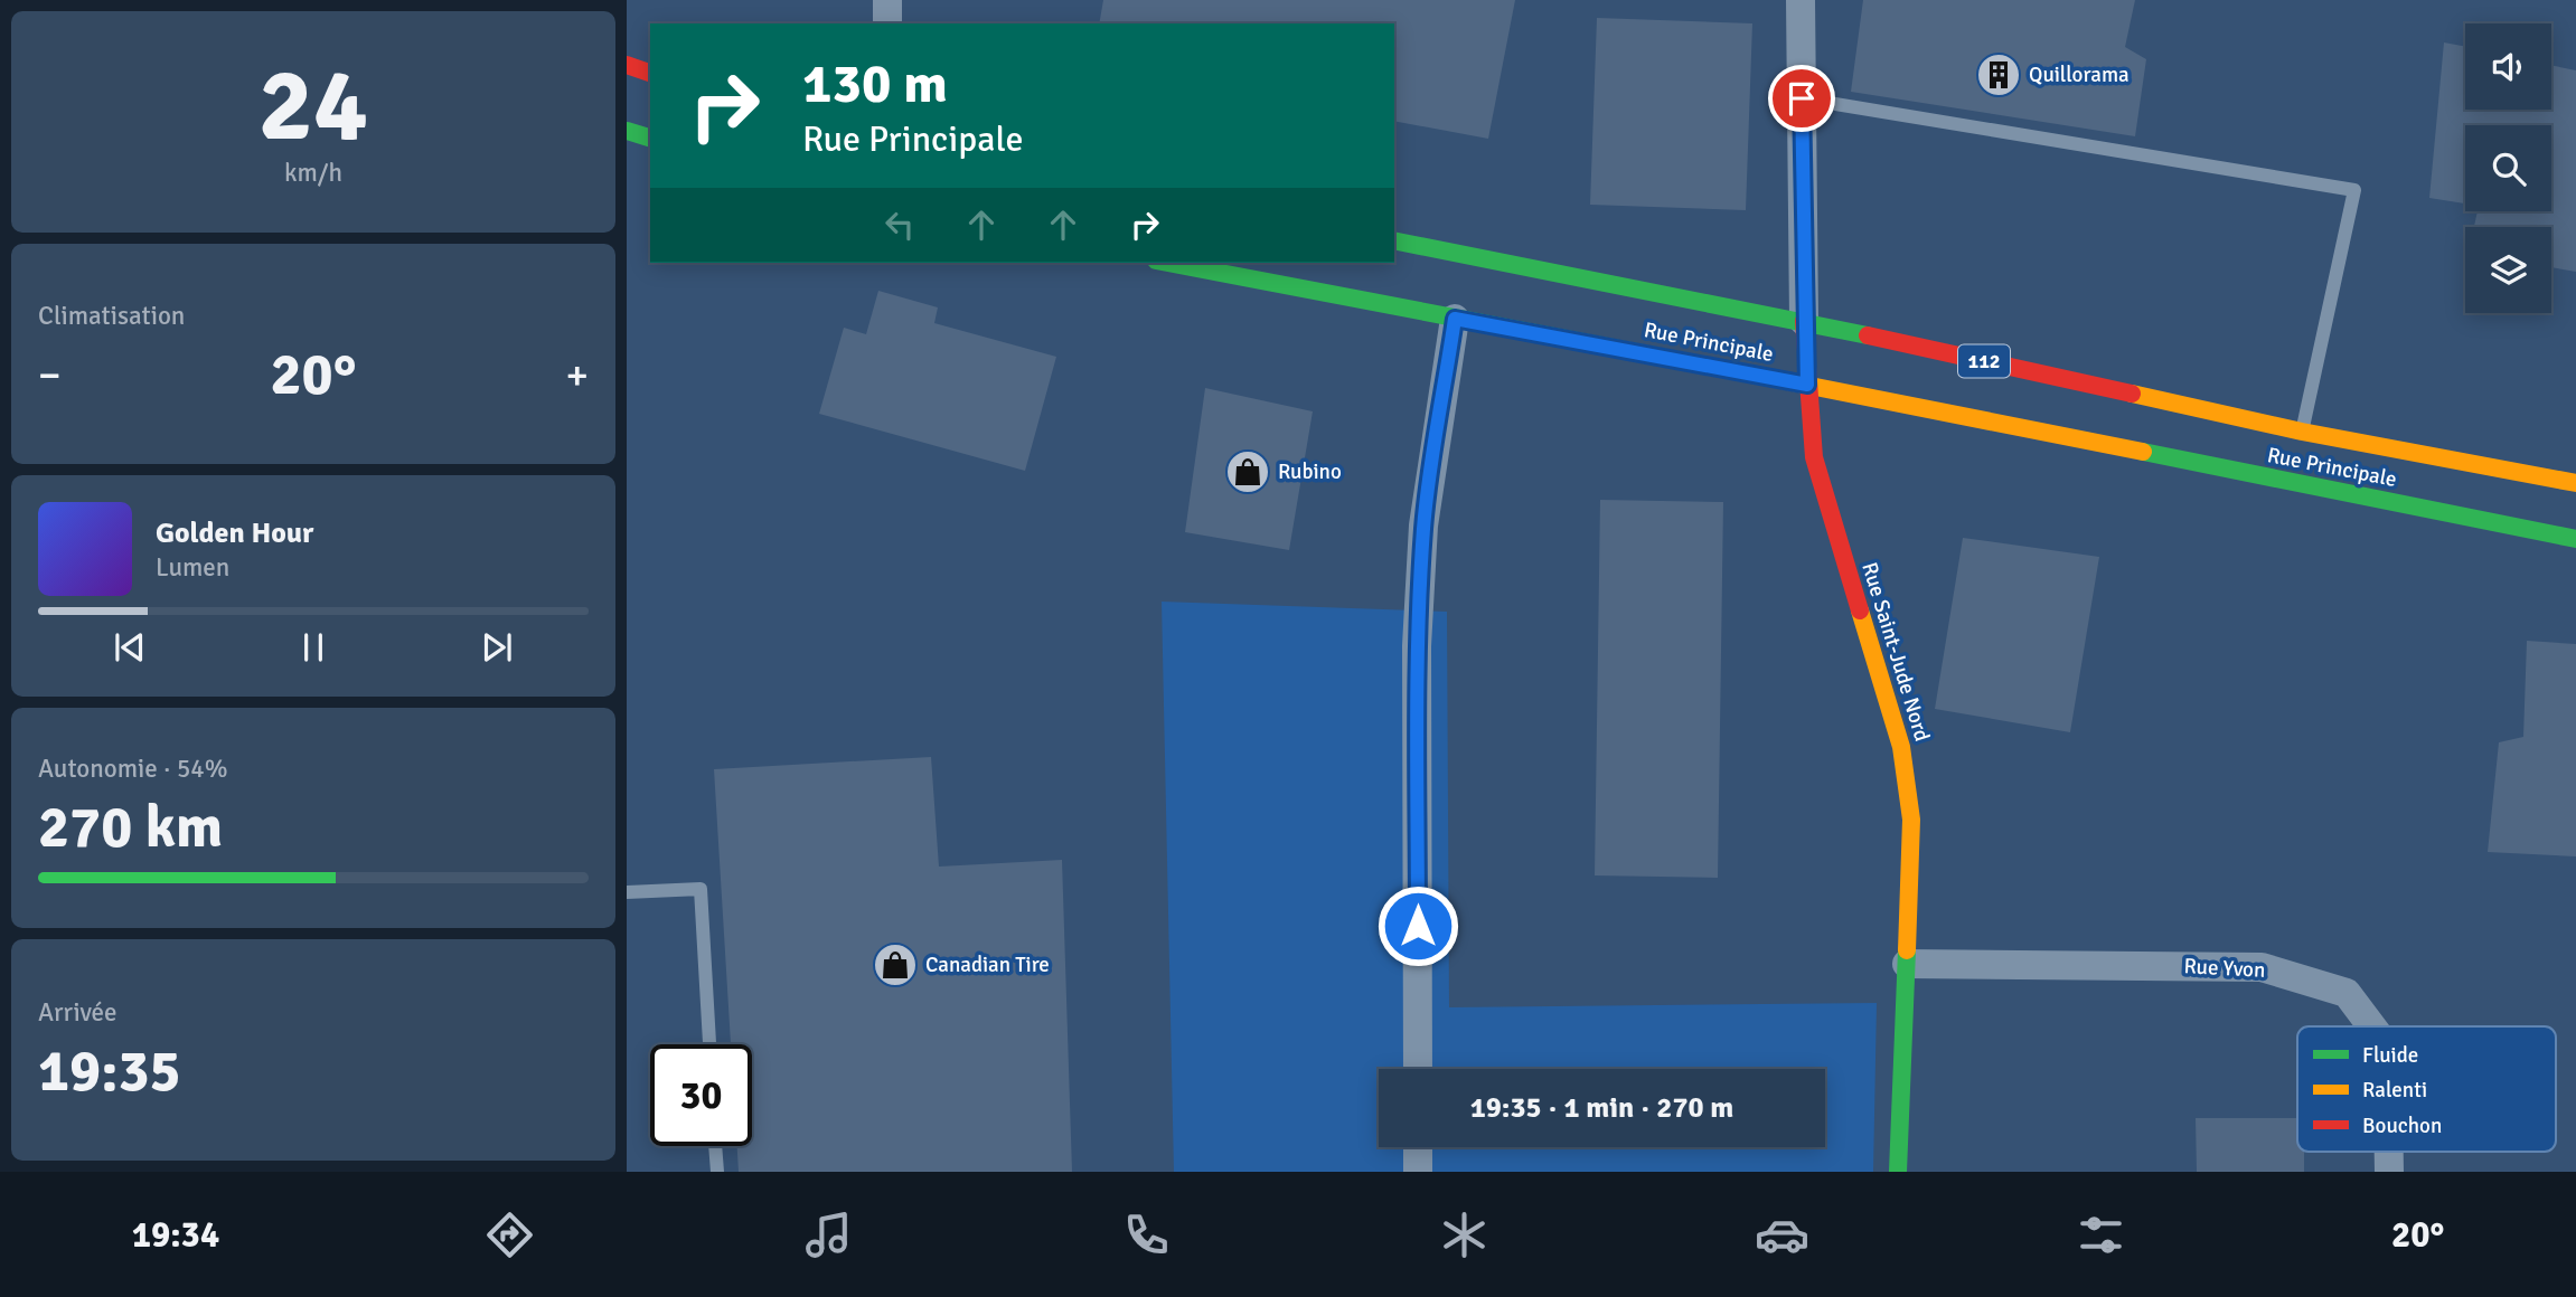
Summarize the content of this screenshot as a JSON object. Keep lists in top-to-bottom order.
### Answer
{
  "streets": {
    "main road": ["Rue Principale", "112", "Rue Saint-Jude Nord"],
    "street": ["Rue Yvon"]
  },
  "crossings": [
    ["Rue Principale", "Rue Saint-Jude Nord"],
    ["Rue Saint-Jude Nord", "Rue Yvon"]
  ],
  "places": {
    "building": ["Quillorama"],
    "shop": ["Rubino", "Canadian Tire"]
  },
  "legend": ["Fluide", "Ralenti", "Bouchon"],
  "page": {
    "tile": [
      ["24", "km/h"],
      "Climatisation",
      ["Autonomie · 54%", "270 km"],
      ["Arrivée", "19:35"]
    ],
    "turn": ["130 m", "Rue Principale"],
    "heat": ["−", "20°", "+"],
    "song": ["Golden Hour", "Lumen"],
    "limit": "30",
    "trip": "19:35 · 1 min · 270 m",
    "tabs": ["19:34", "20°"]
  }
}
